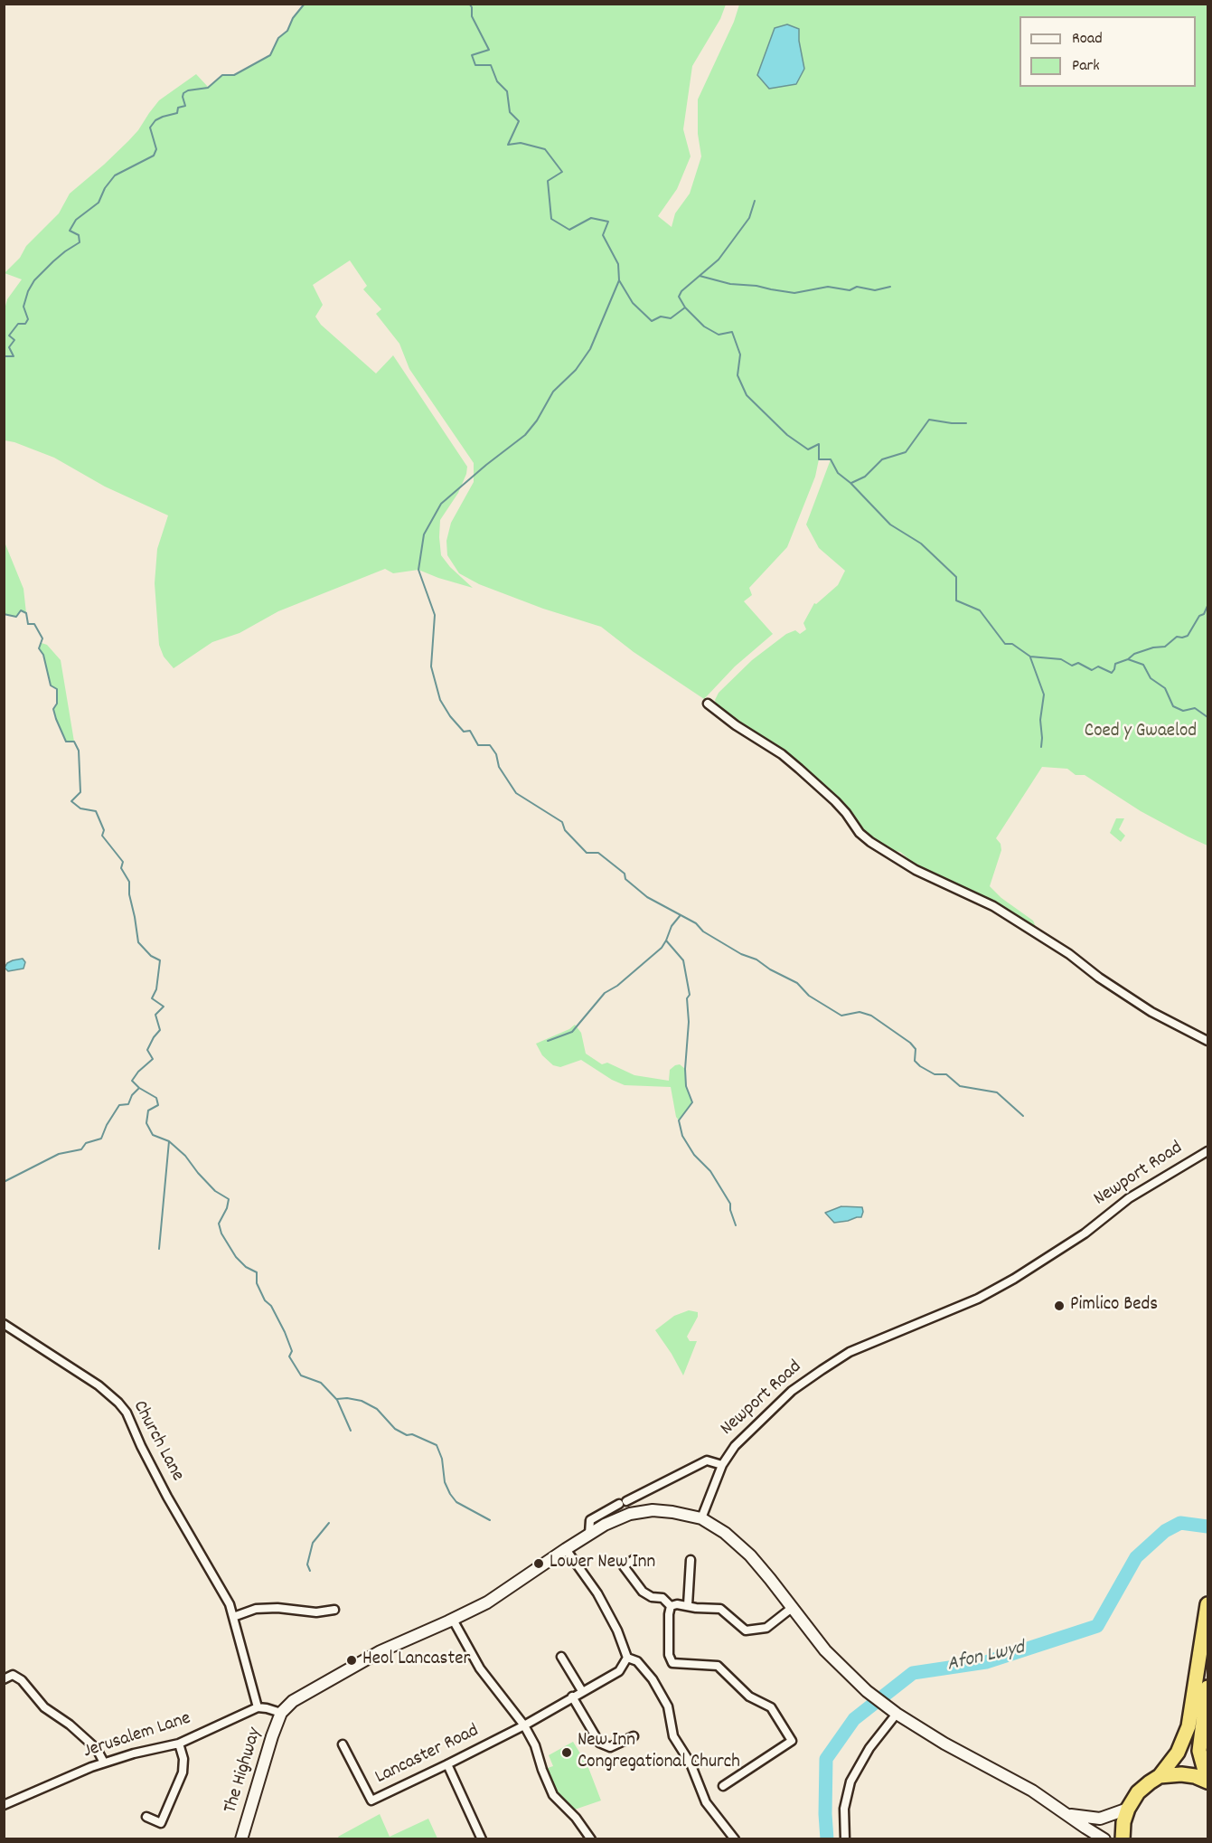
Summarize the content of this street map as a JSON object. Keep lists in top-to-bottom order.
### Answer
{
  "streets": {
    "street": [
      "Newport Road",
      "Church Lane",
      "Jerusalem Lane",
      "Lancaster Road",
      "The Highway"
    ]
  },
  "crossings": [
    ["Church Lane", "Jerusalem Lane"]
  ],
  "water": ["Afon Lwyd"],
  "parks": ["Coed y Gwaelod"],
  "places": [
    "Pimlico Beds",
    "Lower New Inn",
    "Heol Lancaster",
    "New Inn Congregational Church"
  ],
  "legend": ["Road", "Park"]
}
